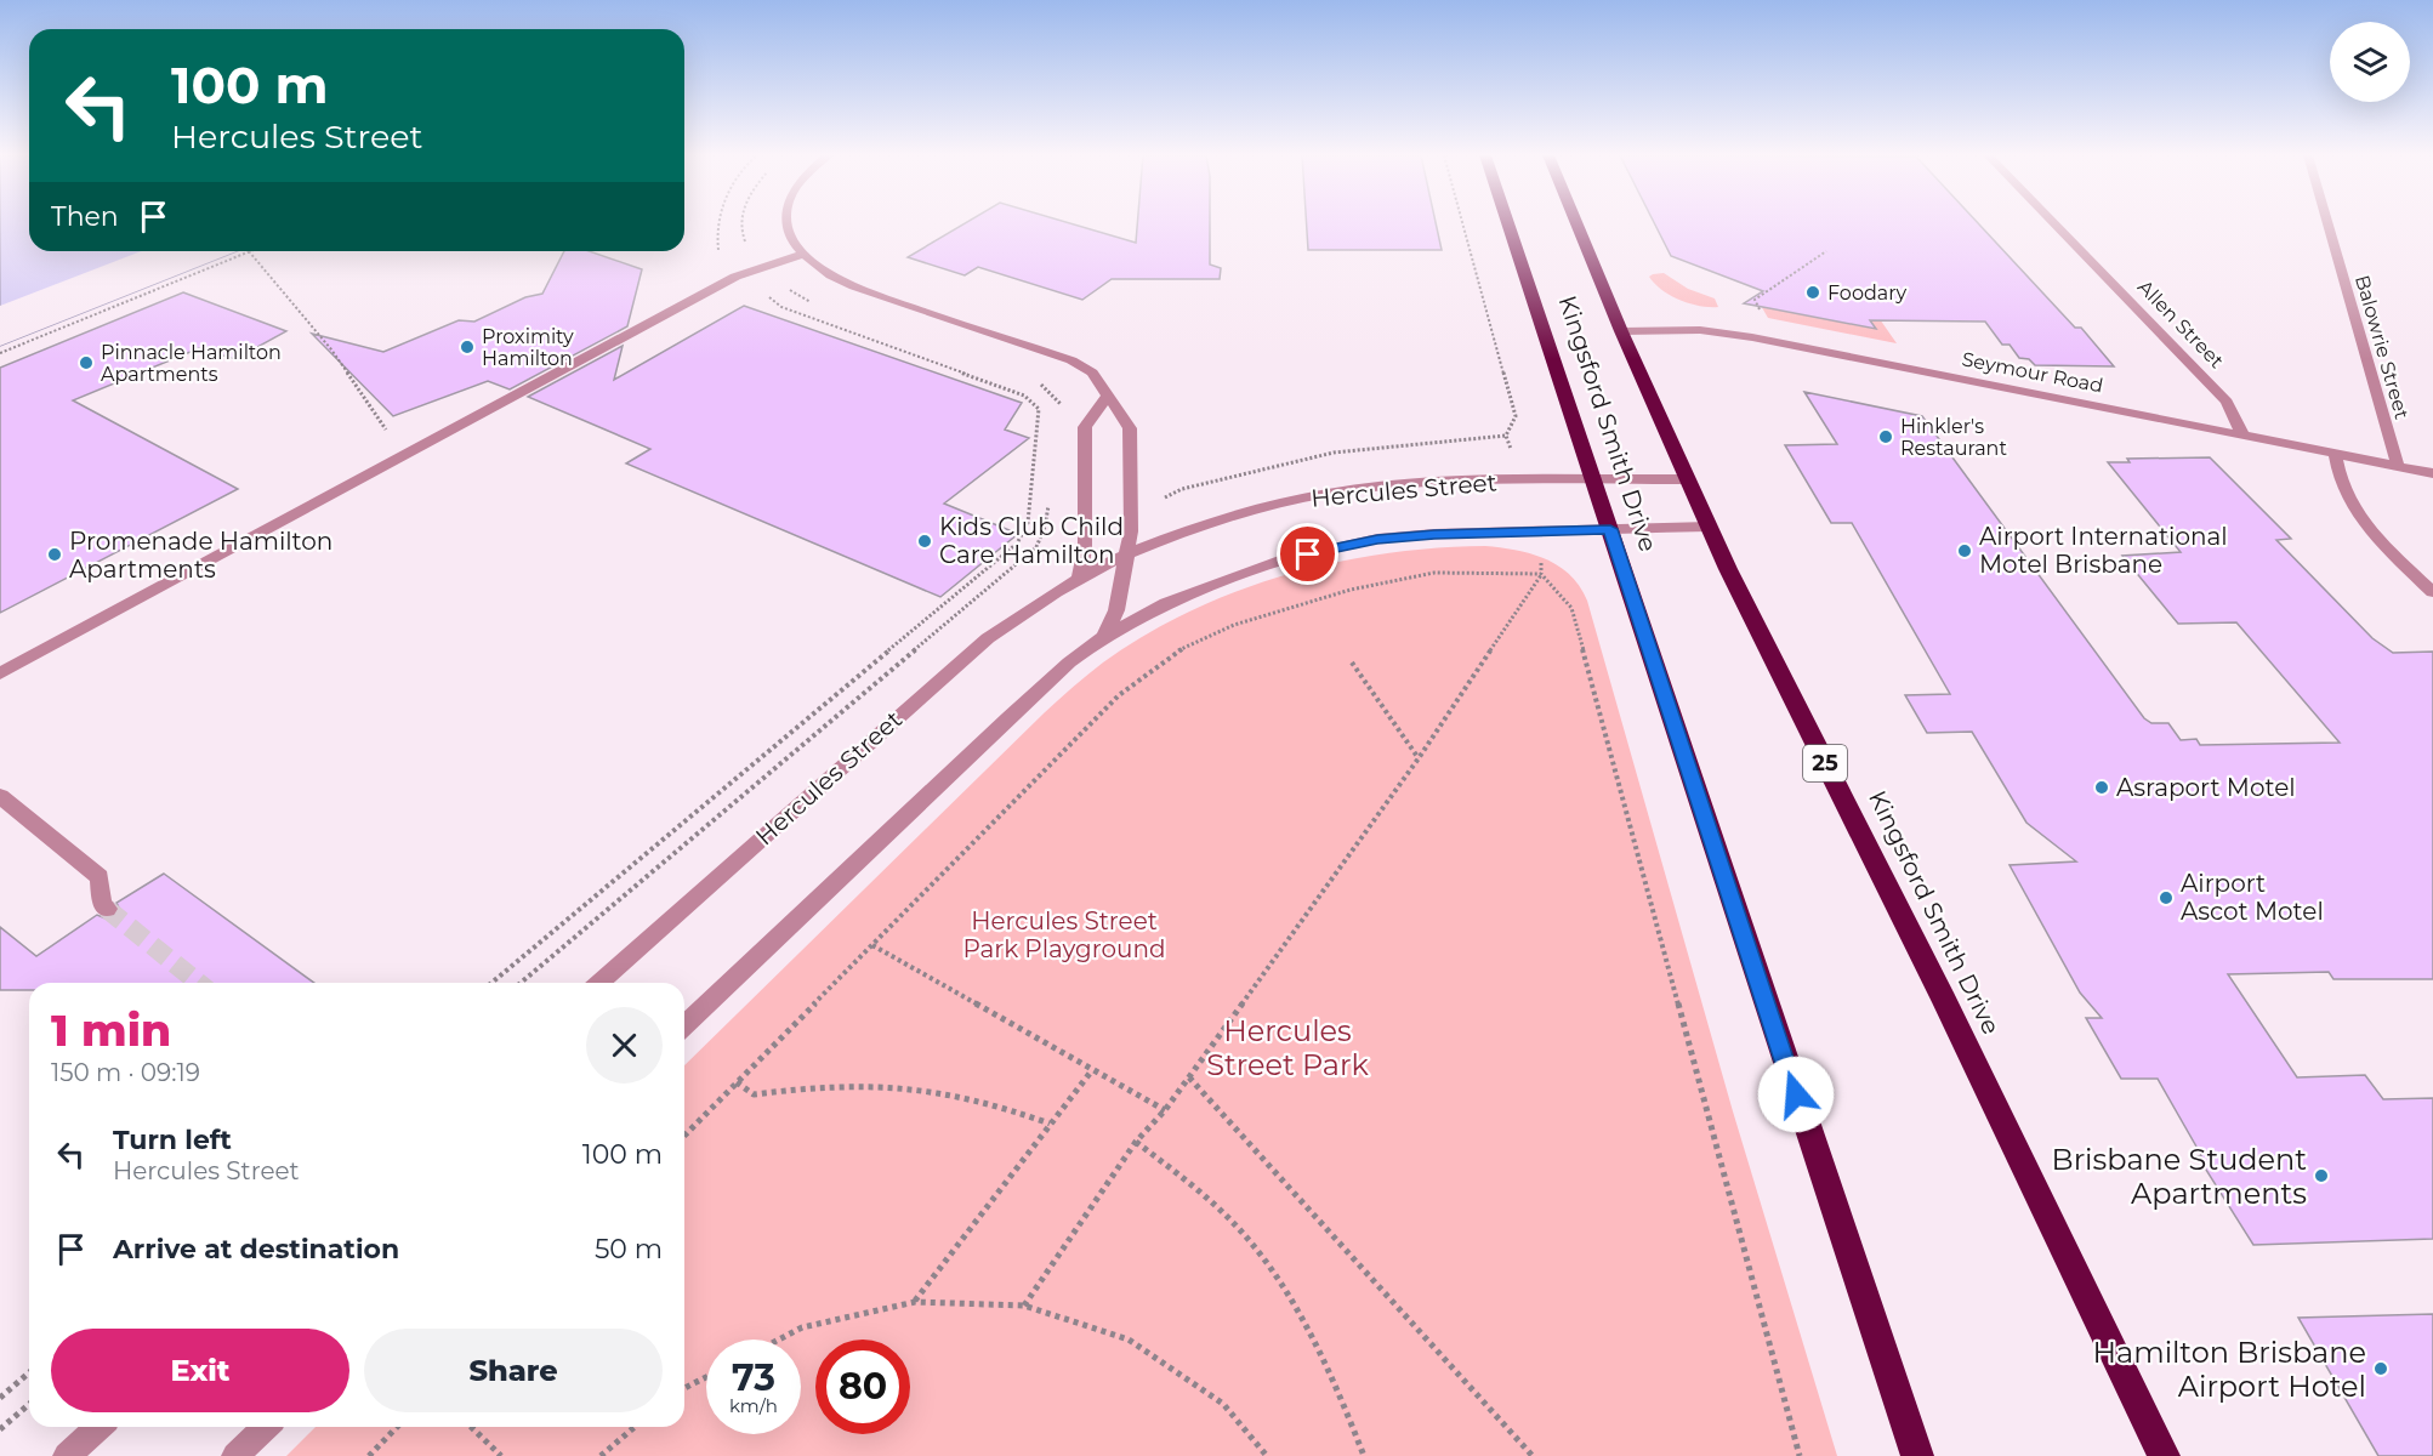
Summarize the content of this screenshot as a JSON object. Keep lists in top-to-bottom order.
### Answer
{
  "streets": {
    "highway": ["Kingsford Smith Drive", "25"],
    "street": [
      "Allen Street",
      "Balowrie Street",
      "Seymour Road",
      "Hercules Street"
    ]
  },
  "crossings": [
    ["Allen Street", "Seymour Road"],
    ["Balowrie Street", "Seymour Road"],
    ["Seymour Road", "Kingsford Smith Drive"],
    ["Kingsford Smith Drive", "Hercules Street"]
  ],
  "parks": ["Hercules Street Park Playground", "Hercules Street Park"],
  "places": [
    "Foodary",
    "Proximity Hamilton",
    "Pinnacle Hamilton Apartments",
    "Hinkler's Restaurant",
    "Kids Club Child Care Hamilton",
    "Airport International Motel Brisbane",
    "Promenade Hamilton Apartments",
    "Asraport Motel",
    "Airport Ascot Motel",
    "Brisbane Student Apartments",
    "Hamilton Brisbane Airport Hotel"
  ],
  "page": {
    "turn": ["100 m", "Hercules Street"],
    "then": "Then",
    "heading": ["1 min", "150 m · 09:19"],
    "list": [
      {
        "name": "Turn left",
        "note": "Hercules Street",
        "value": "100 m"
      },
      {
        "name": "Arrive at destination",
        "value": "50 m"
      }
    ],
    "buttons": ["Exit", "Share"],
    "speed": "73 km/h",
    "limit": "80"
  }
}
